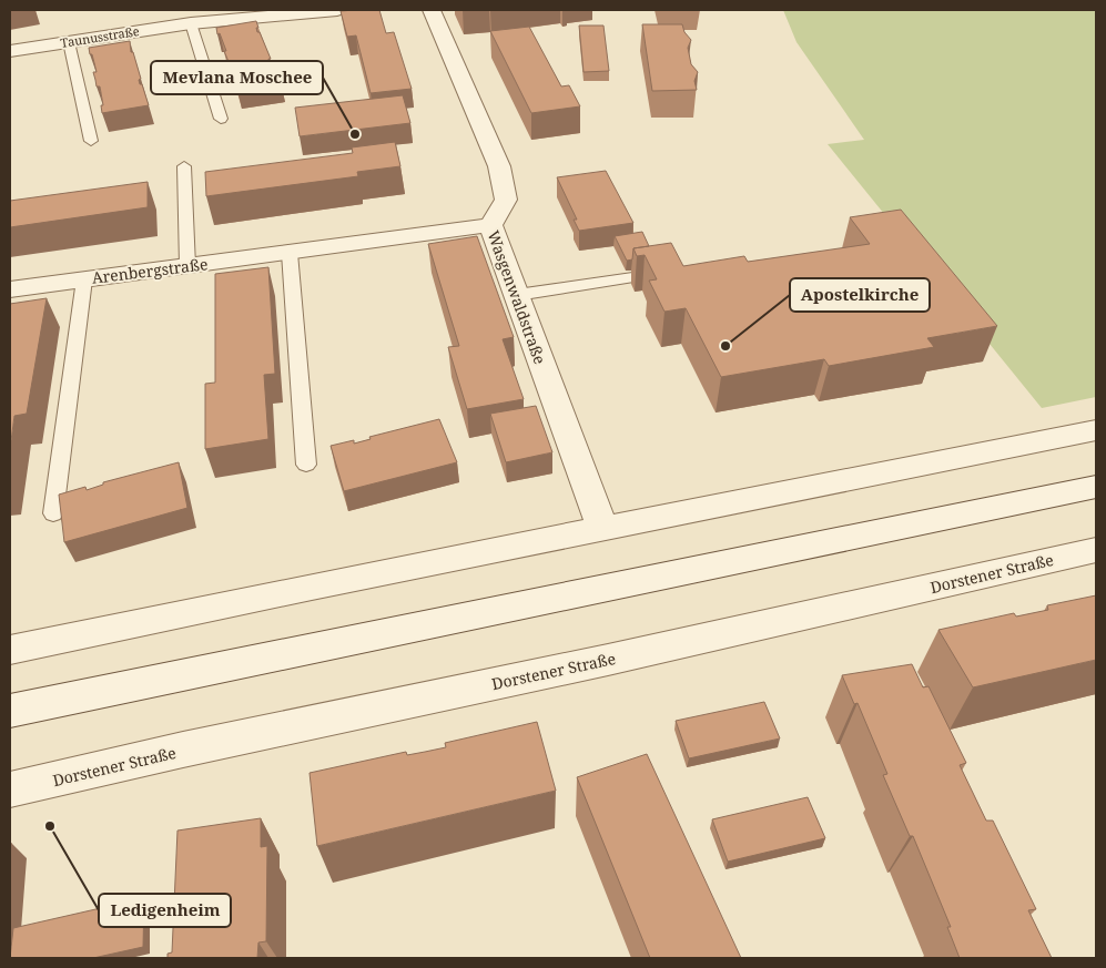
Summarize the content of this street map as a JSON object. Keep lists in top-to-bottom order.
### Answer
{
  "streets": {
    "street": [
      "Taunusstraße",
      "Arenbergstraße",
      "Wasgenwaldstraße",
      "Dorstener Straße"
    ]
  },
  "crossings": [
    ["Arenbergstraße", "Wasgenwaldstraße"]
  ],
  "places": ["Mevlana Moschee", "Apostelkirche", "Ledigenheim"]
}
